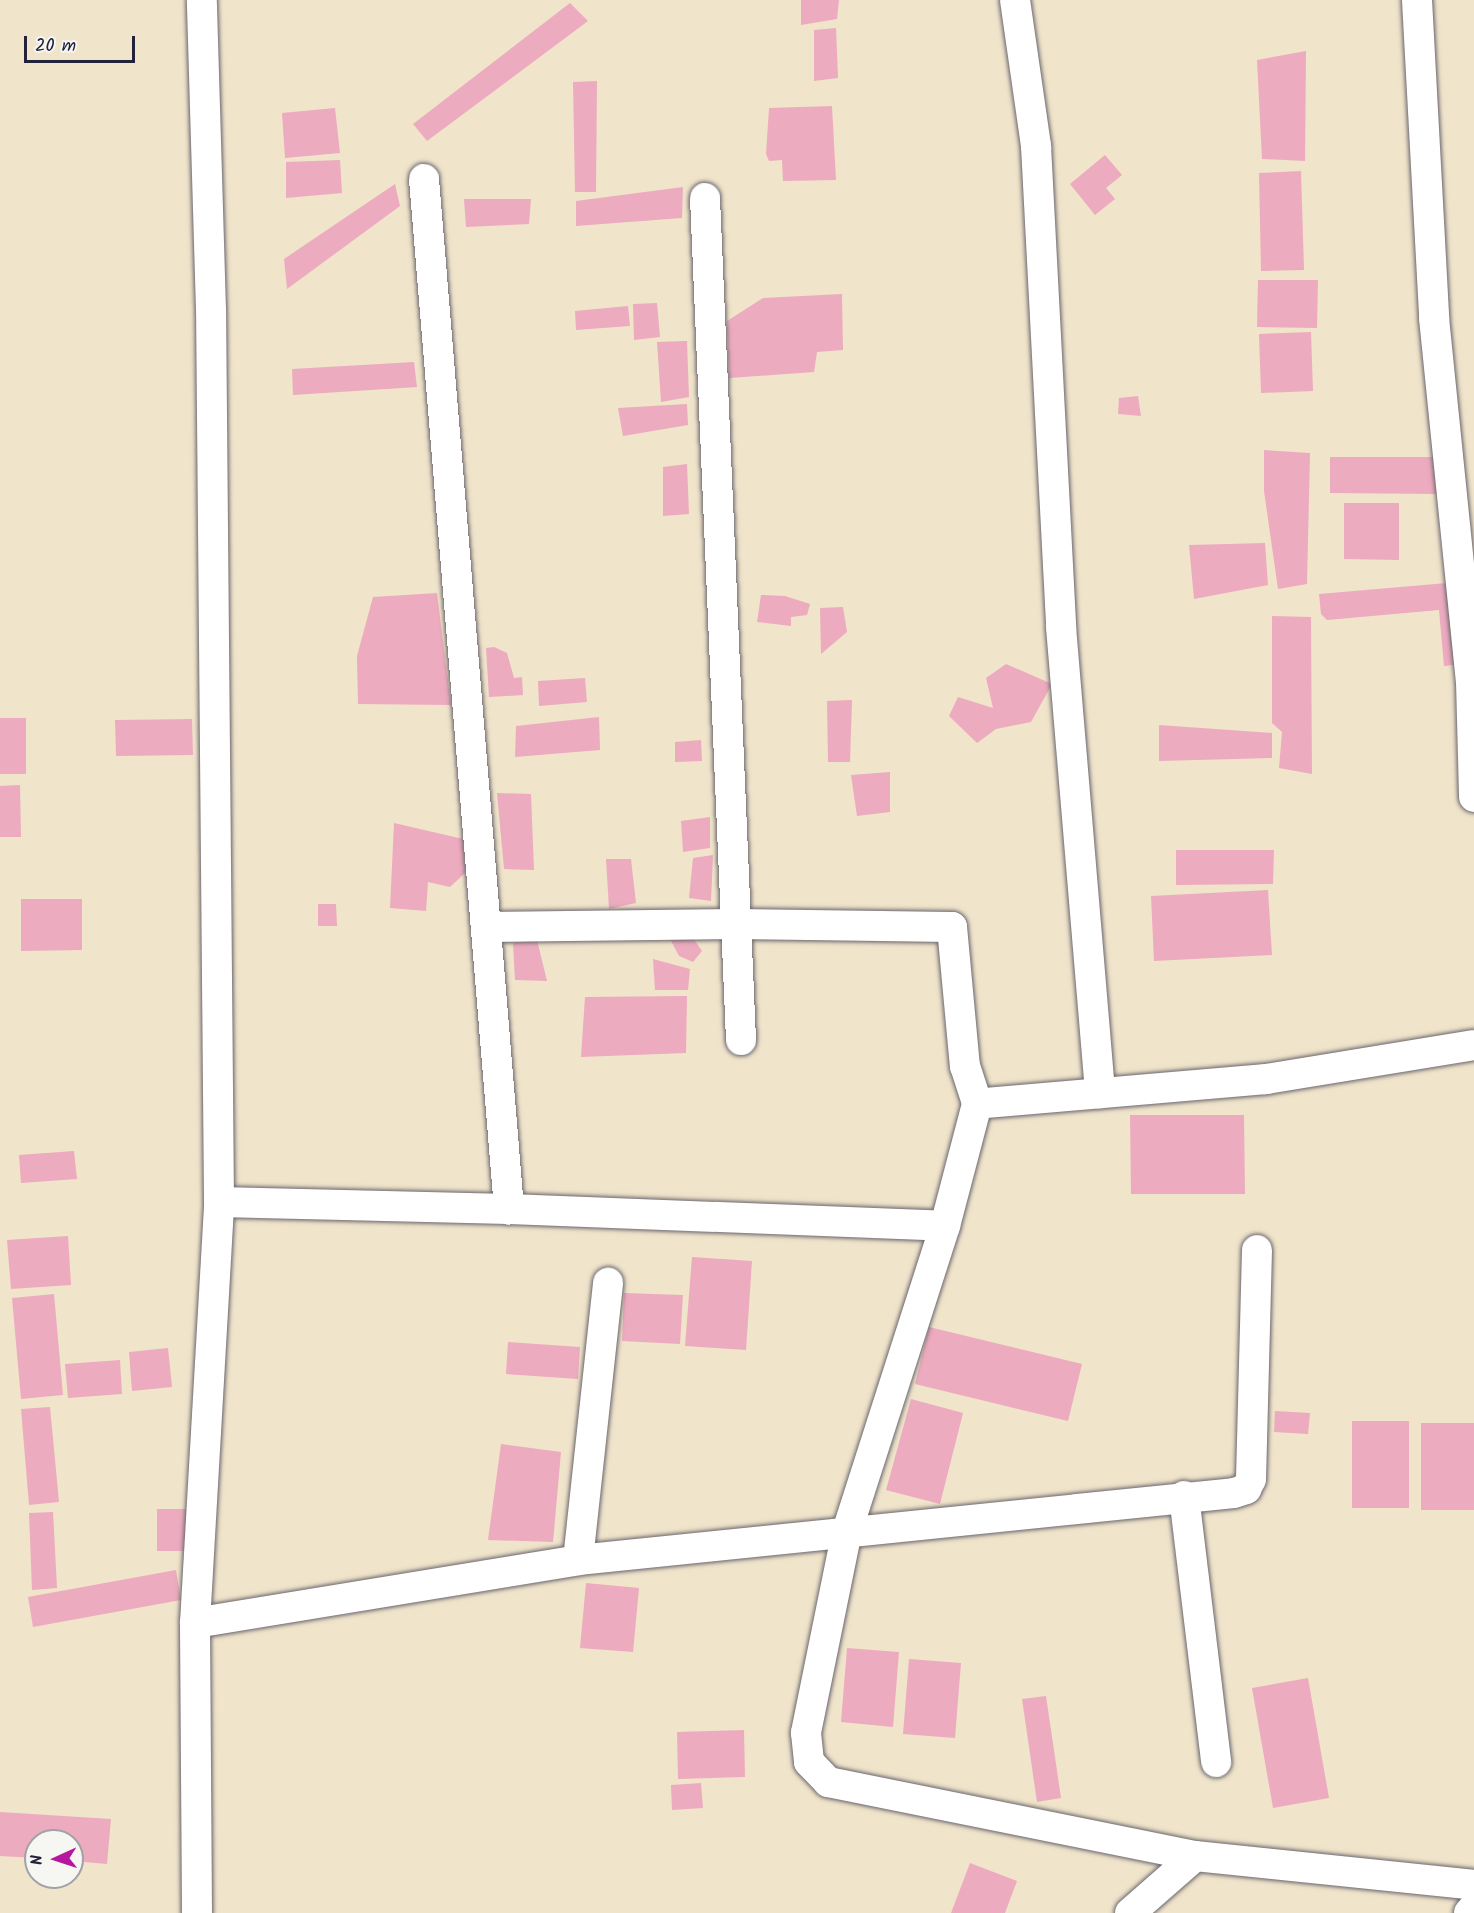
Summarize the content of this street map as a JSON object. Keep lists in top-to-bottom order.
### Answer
{
  "scale_bar": "20 m",
  "north": "left"
}
